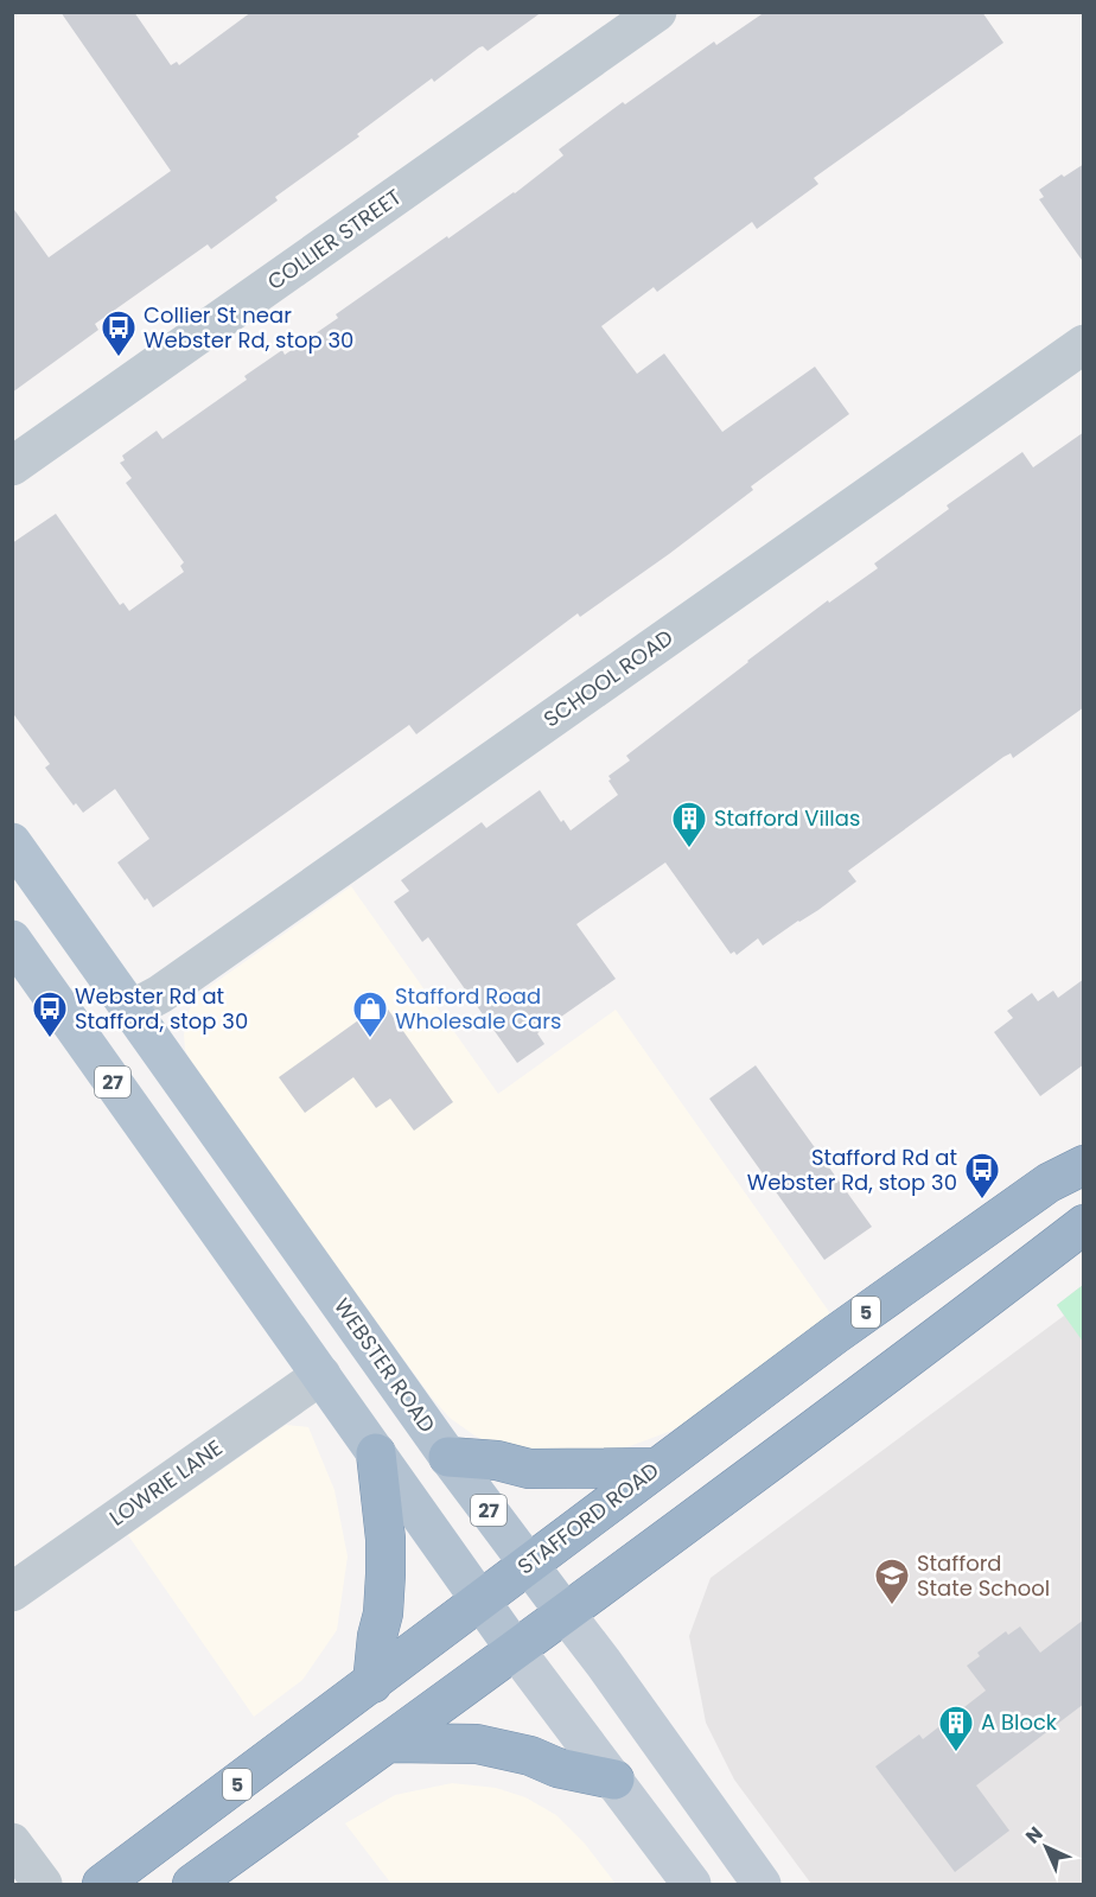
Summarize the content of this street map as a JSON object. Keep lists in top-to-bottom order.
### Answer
{
  "streets": {
    "highway": ["5", "STAFFORD ROAD"],
    "main road": ["27", "WEBSTER ROAD"],
    "street": ["COLLIER STREET", "SCHOOL ROAD", "LOWRIE LANE"]
  },
  "crossings": [
    ["SCHOOL ROAD", "WEBSTER ROAD"],
    ["27", "LOWRIE LANE"],
    ["27", "STAFFORD ROAD"],
    ["WEBSTER ROAD", "STAFFORD ROAD"]
  ],
  "places": {
    "bus stop": ["Collier St near Webster Rd, stop 30", "Webster Rd at Stafford, stop 30", "Stafford Rd at Webster Rd, stop 30"],
    "building": ["Stafford Villas", "A Block"],
    "shop": ["Stafford Road Wholesale Cars"],
    "school or university": ["Stafford State School"]
  },
  "north": "top left"
}
